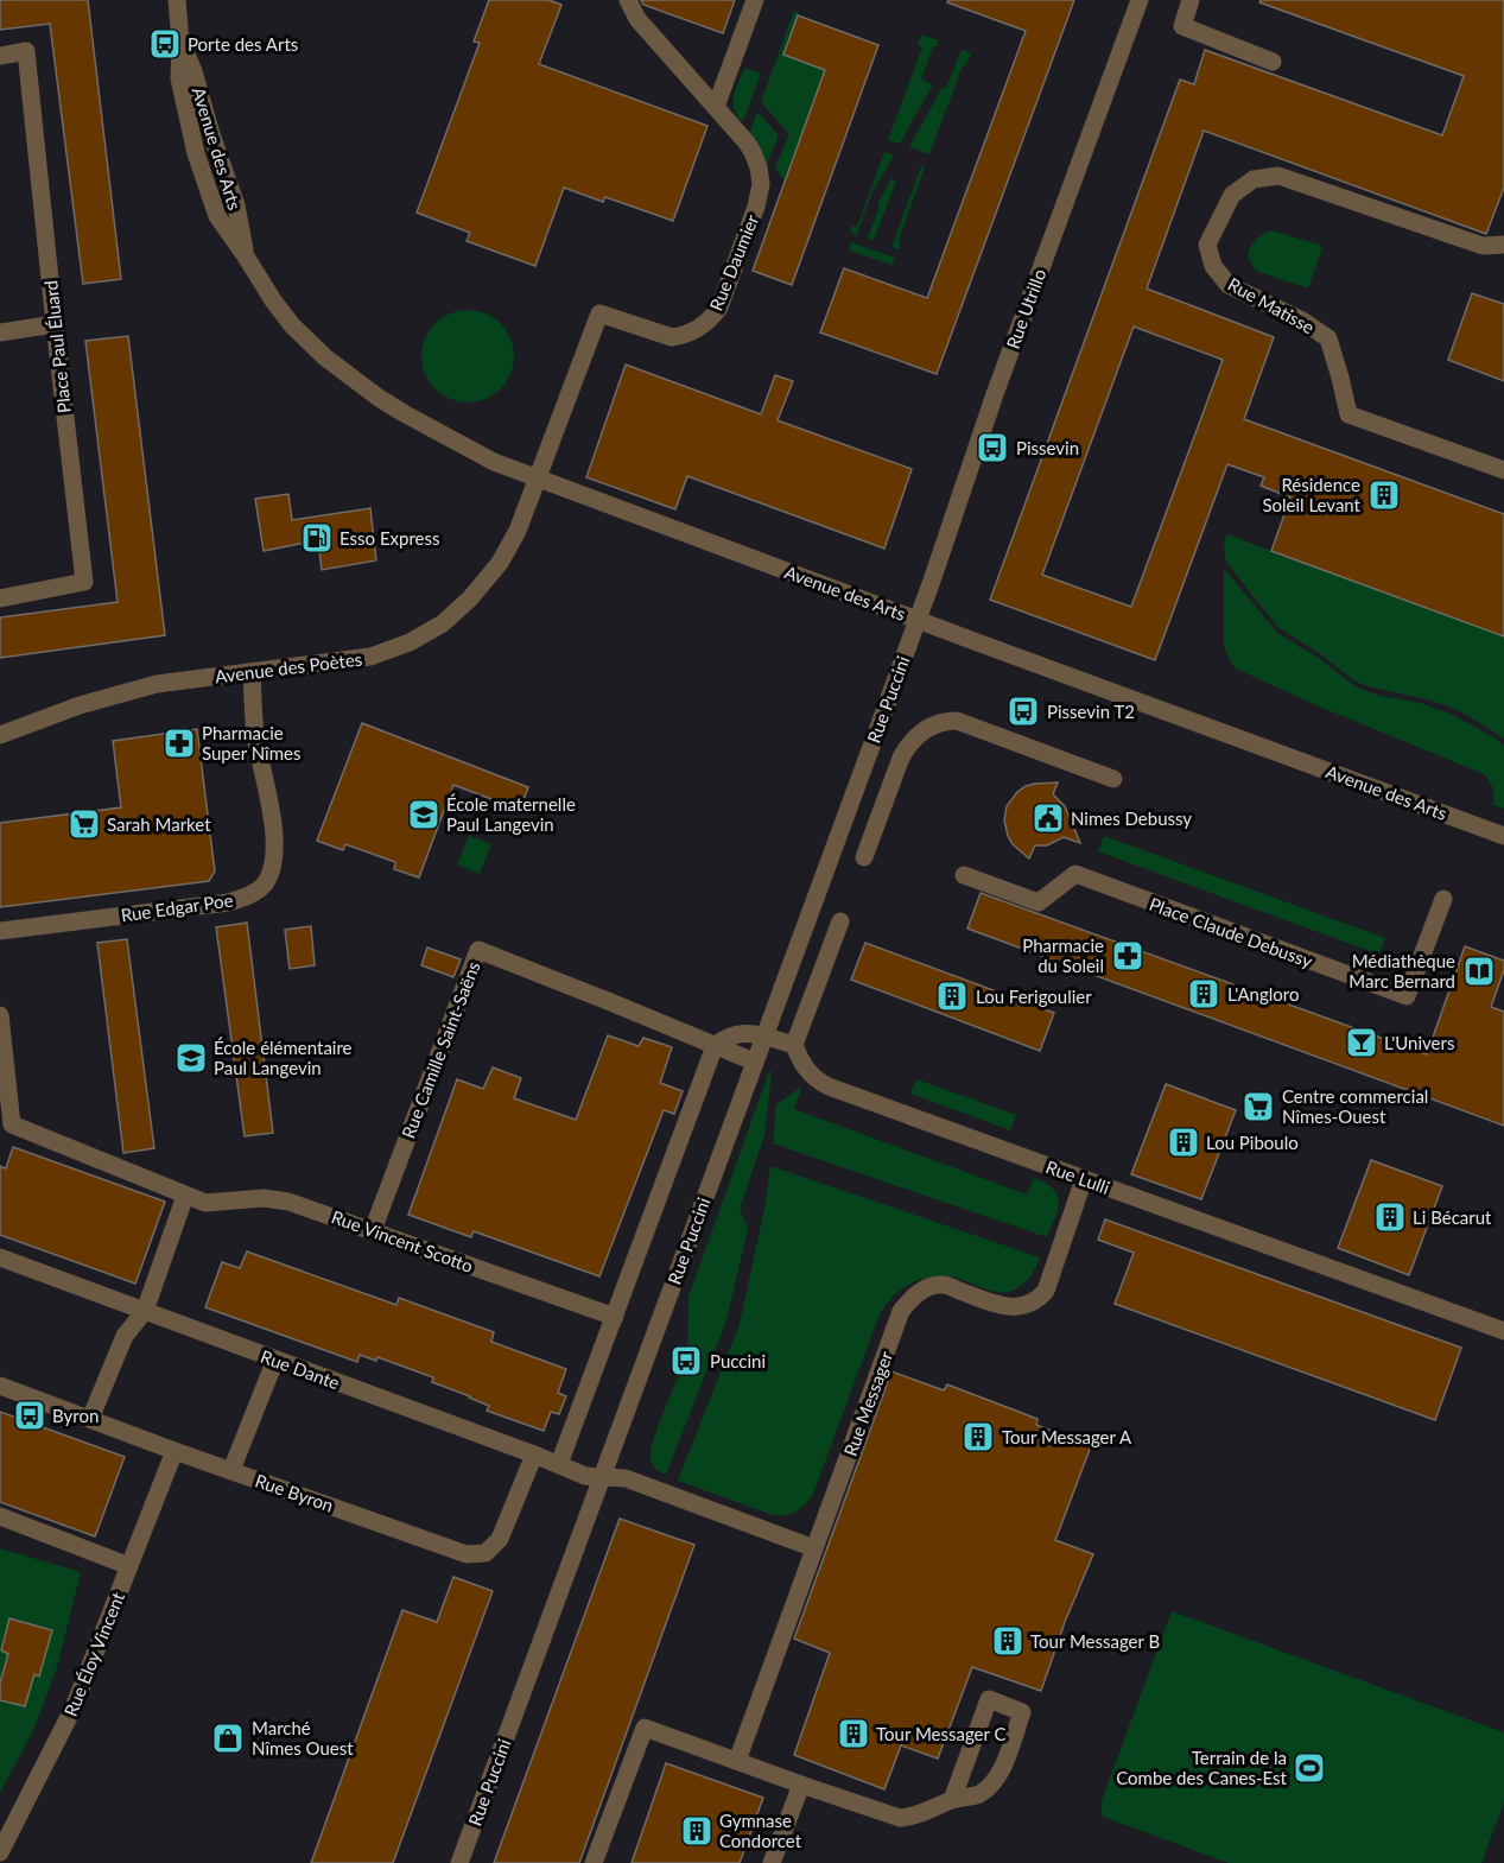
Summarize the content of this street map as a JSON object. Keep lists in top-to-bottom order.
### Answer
{
  "streets": {
    "street": [
      "Avenue des Arts",
      "Rue Daumier",
      "Rue Matisse",
      "Rue Utrillo",
      "Place Paul Éluard",
      "Avenue des Poètes",
      "Rue Puccini",
      "Rue Edgar Poe",
      "Place Claude Debussy",
      "Rue Camille Saint-Saëns",
      "Rue Lulli",
      "Rue Vincent Scotto",
      "Rue Dante",
      "Rue Messager",
      "Rue Byron",
      "Rue Éloy Vincent"
    ]
  },
  "crossings": [
    ["Avenue des Arts", "Rue Daumier"],
    ["Avenue des Arts", "Rue Utrillo"],
    ["Avenue des Arts", "Avenue des Poètes"],
    ["Avenue des Arts", "Rue Puccini"],
    ["Rue Daumier", "Avenue des Poètes"],
    ["Rue Utrillo", "Rue Puccini"],
    ["Avenue des Poètes", "Rue Edgar Poe"],
    ["Rue Puccini", "Rue Camille Saint-Saëns"],
    ["Rue Puccini", "Rue Dante"],
    ["Rue Camille Saint-Saëns", "Rue Vincent Scotto"],
    ["Rue Lulli", "Rue Messager"],
    ["Rue Dante", "Rue Messager"],
    ["Rue Dante", "Rue Byron"],
    ["Rue Byron", "Rue Éloy Vincent"]
  ],
  "places": {
    "bus stop": [
      "Porte des Arts",
      "Pissevin",
      "Pissevin T2",
      "Puccini",
      "Byron"
    ],
    "building": [
      "Résidence Soleil Levant",
      "L'Angloro",
      "Lou Ferigoulier",
      "Lou Piboulo",
      "Li Bécarut",
      "Tour Messager A",
      "Tour Messager B",
      "Tour Messager C",
      "Gymnase Condorcet"
    ],
    "fuel station": ["Esso Express"],
    "pharmacy": ["Pharmacie Super Nîmes", "Pharmacie du Soleil"],
    "school or university": ["École maternelle Paul Langevin", "École élémentaire Paul Langevin"],
    "public building": ["Nimes Debussy"],
    "supermarket": ["Sarah Market", "Centre commercial Nîmes-Ouest"],
    "library": ["Médiathèque Marc Bernard"],
    "bar": ["L'Univers"],
    "shop": ["Marché Nîmes Ouest"],
    "sports": ["Terrain de la Combe des Canes-Est"]
  }
}
